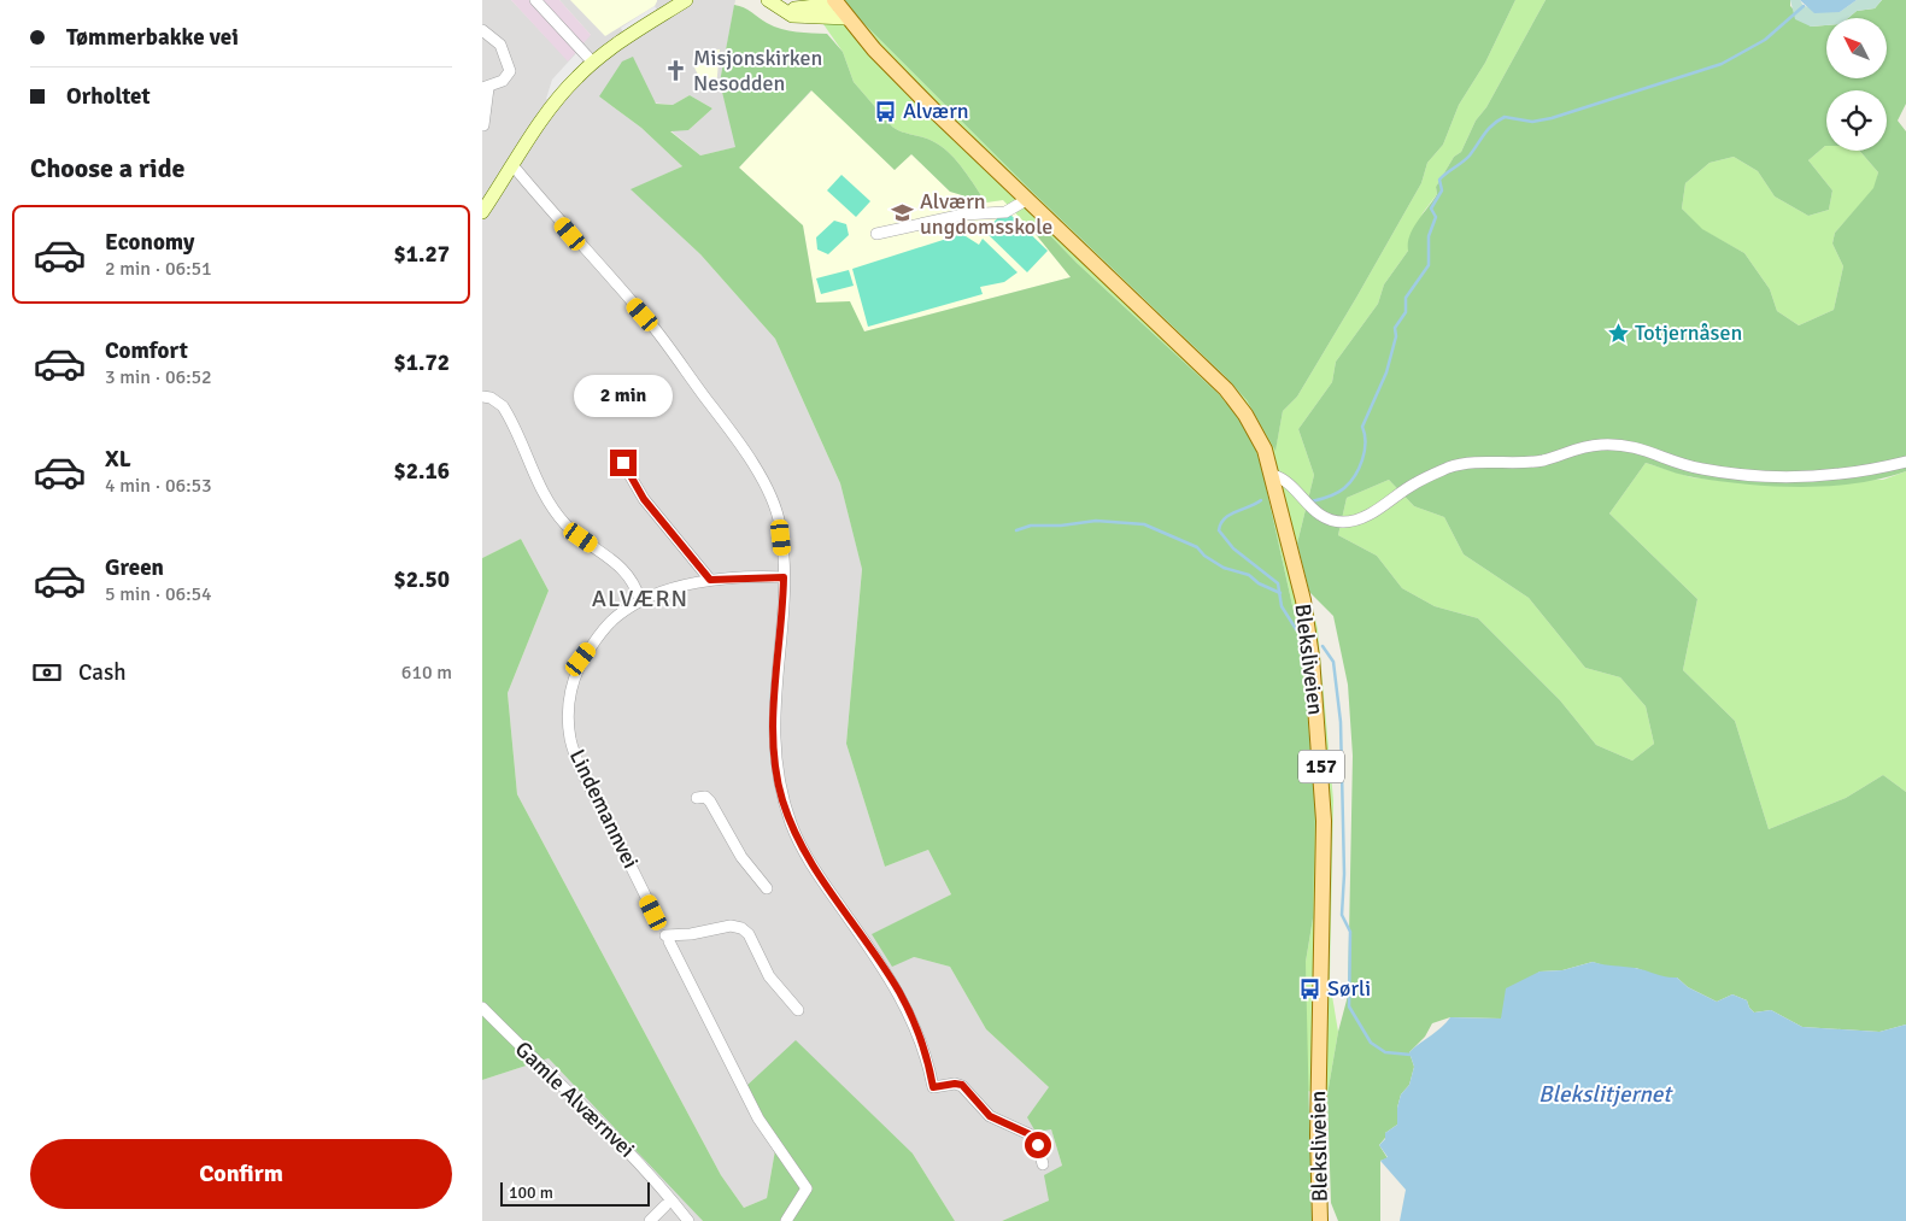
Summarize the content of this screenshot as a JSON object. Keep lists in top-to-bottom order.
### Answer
{
  "streets": {
    "main road": ["Bleksliveien", "157"],
    "street": ["Lindemannvei", "Gamle Alværnvei"]
  },
  "districts": ["ALVÆRN"],
  "water": ["Blekslitjernet"],
  "places": {
    "church": ["Misjonskirken Nesodden"],
    "bus stop": ["Alværn", "Sørli"],
    "school or university": ["Alværn ungdomsskole"],
    "place": ["Totjernåsen"]
  },
  "scale_bar": "100 m",
  "north": "top left",
  "page": {
    "banner": ["Tømmerbakke vei", "Orholtet"],
    "heading": "Choose a ride",
    "list": [
      {
        "name": "Economy",
        "note": "2 min · 06:51",
        "value": "$1.27"
      },
      {
        "name": "Comfort",
        "note": "3 min · 06:52",
        "value": "$1.72"
      },
      {
        "name": "XL",
        "note": "4 min · 06:53",
        "value": "$2.16"
      },
      {
        "name": "Green",
        "note": "5 min · 06:54",
        "value": "$2.50"
      }
    ],
    "bubble": "2 min",
    "pay": ["Cash", "610 m"],
    "buttons": "Confirm",
    "scale": "100 m"
  }
}
